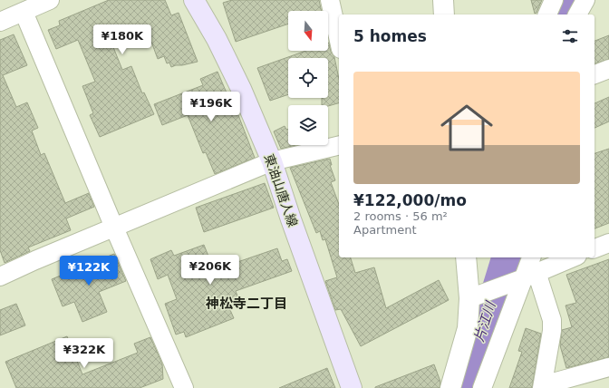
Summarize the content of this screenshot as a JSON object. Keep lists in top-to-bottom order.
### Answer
{
  "streets": {
    "main road": ["東油山唐人線"]
  },
  "districts": ["神松寺二丁目"],
  "water": ["片江川"],
  "north": "bottom",
  "page": {
    "heading": "5 homes",
    "price": [
      "¥180K",
      "¥196K",
      "¥206K",
      "¥122K",
      "¥322K"
    ],
    "list": [
      {
        "name": "¥122,000/mo",
        "note": "2 rooms · 56 m² · Apartment"
      }
    ]
  }
}
